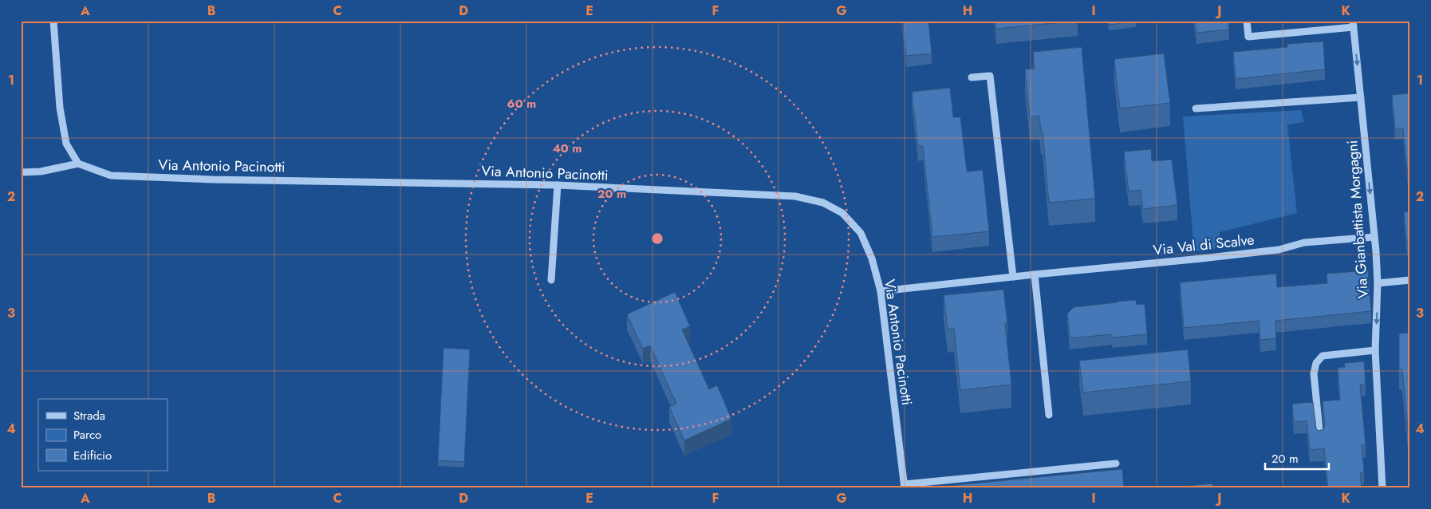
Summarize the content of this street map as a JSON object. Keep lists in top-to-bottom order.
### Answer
{
  "streets": {
    "street": ["Via Antonio Pacinotti", "Via Gianbattista Morgagni", "Via Val di Scalve"]
  },
  "crossings": [
    ["Via Antonio Pacinotti", "Via Val di Scalve"],
    ["Via Gianbattista Morgagni", "Via Val di Scalve"]
  ],
  "one_way": ["Via Gianbattista Morgagni"],
  "legend": ["Strada", "Parco", "Edificio"],
  "scale_bar": "20 m",
  "grid": {
    "columns": [
      "A",
      "B",
      "C",
      "D",
      "E",
      "F",
      "G",
      "H",
      "I",
      "J",
      "K"
    ],
    "rows": [
      "1",
      "2",
      "3",
      "4"
    ]
  },
  "rings": ["60 m", "40 m", "20 m"]
}
